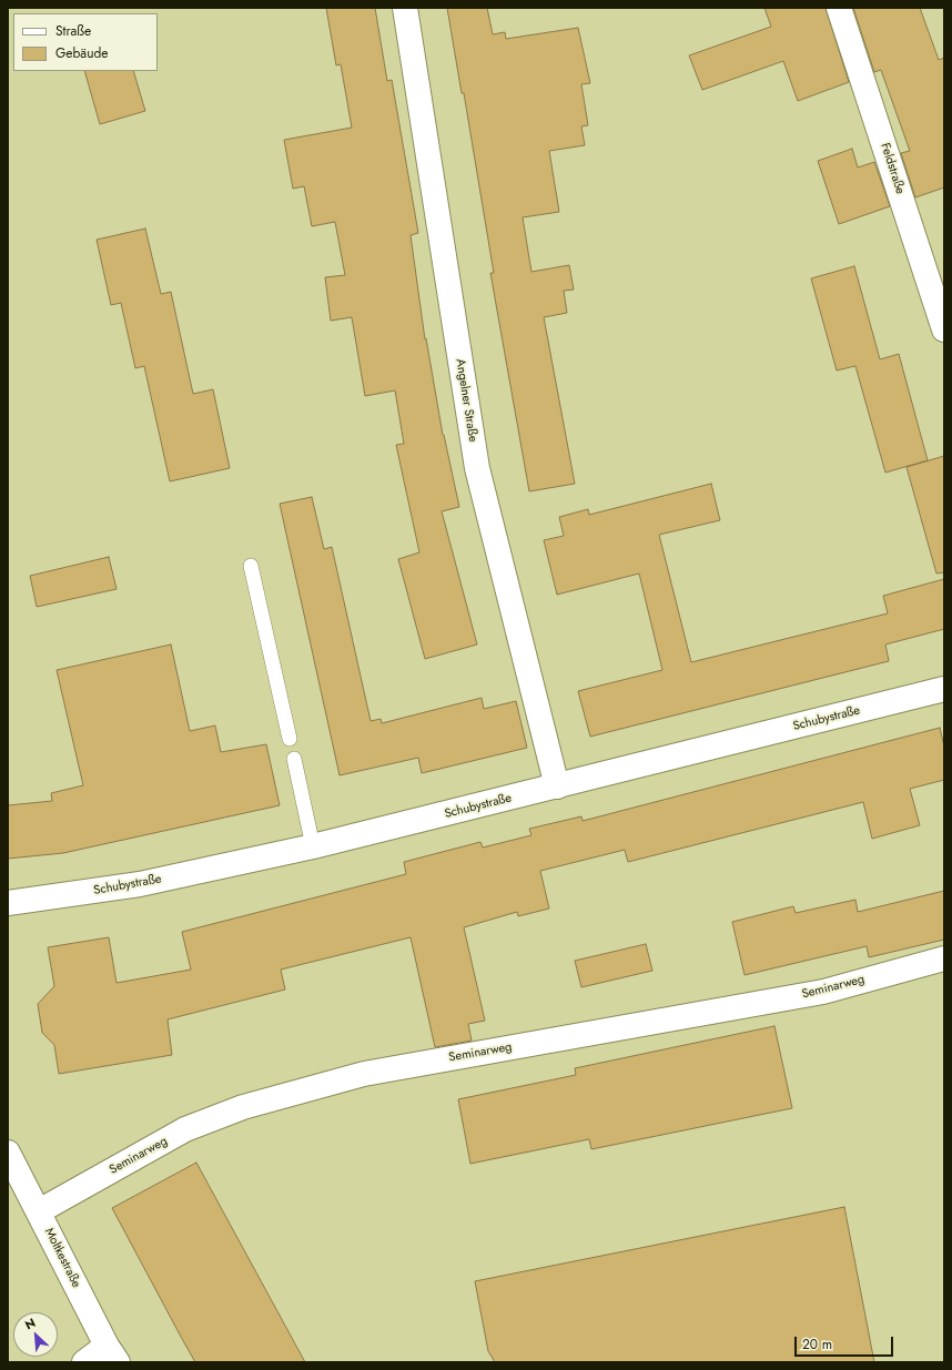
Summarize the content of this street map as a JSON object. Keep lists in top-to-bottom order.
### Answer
{
  "streets": {
    "street": [
      "Feldstraße",
      "Angelner Straße",
      "Schubystraße",
      "Seminarweg",
      "Moltkestraße"
    ]
  },
  "crossings": [
    ["Angelner Straße", "Schubystraße"],
    ["Seminarweg", "Moltkestraße"]
  ],
  "legend": ["Straße", "Gebäude"],
  "scale_bar": "20 m",
  "north": "top left"
}
